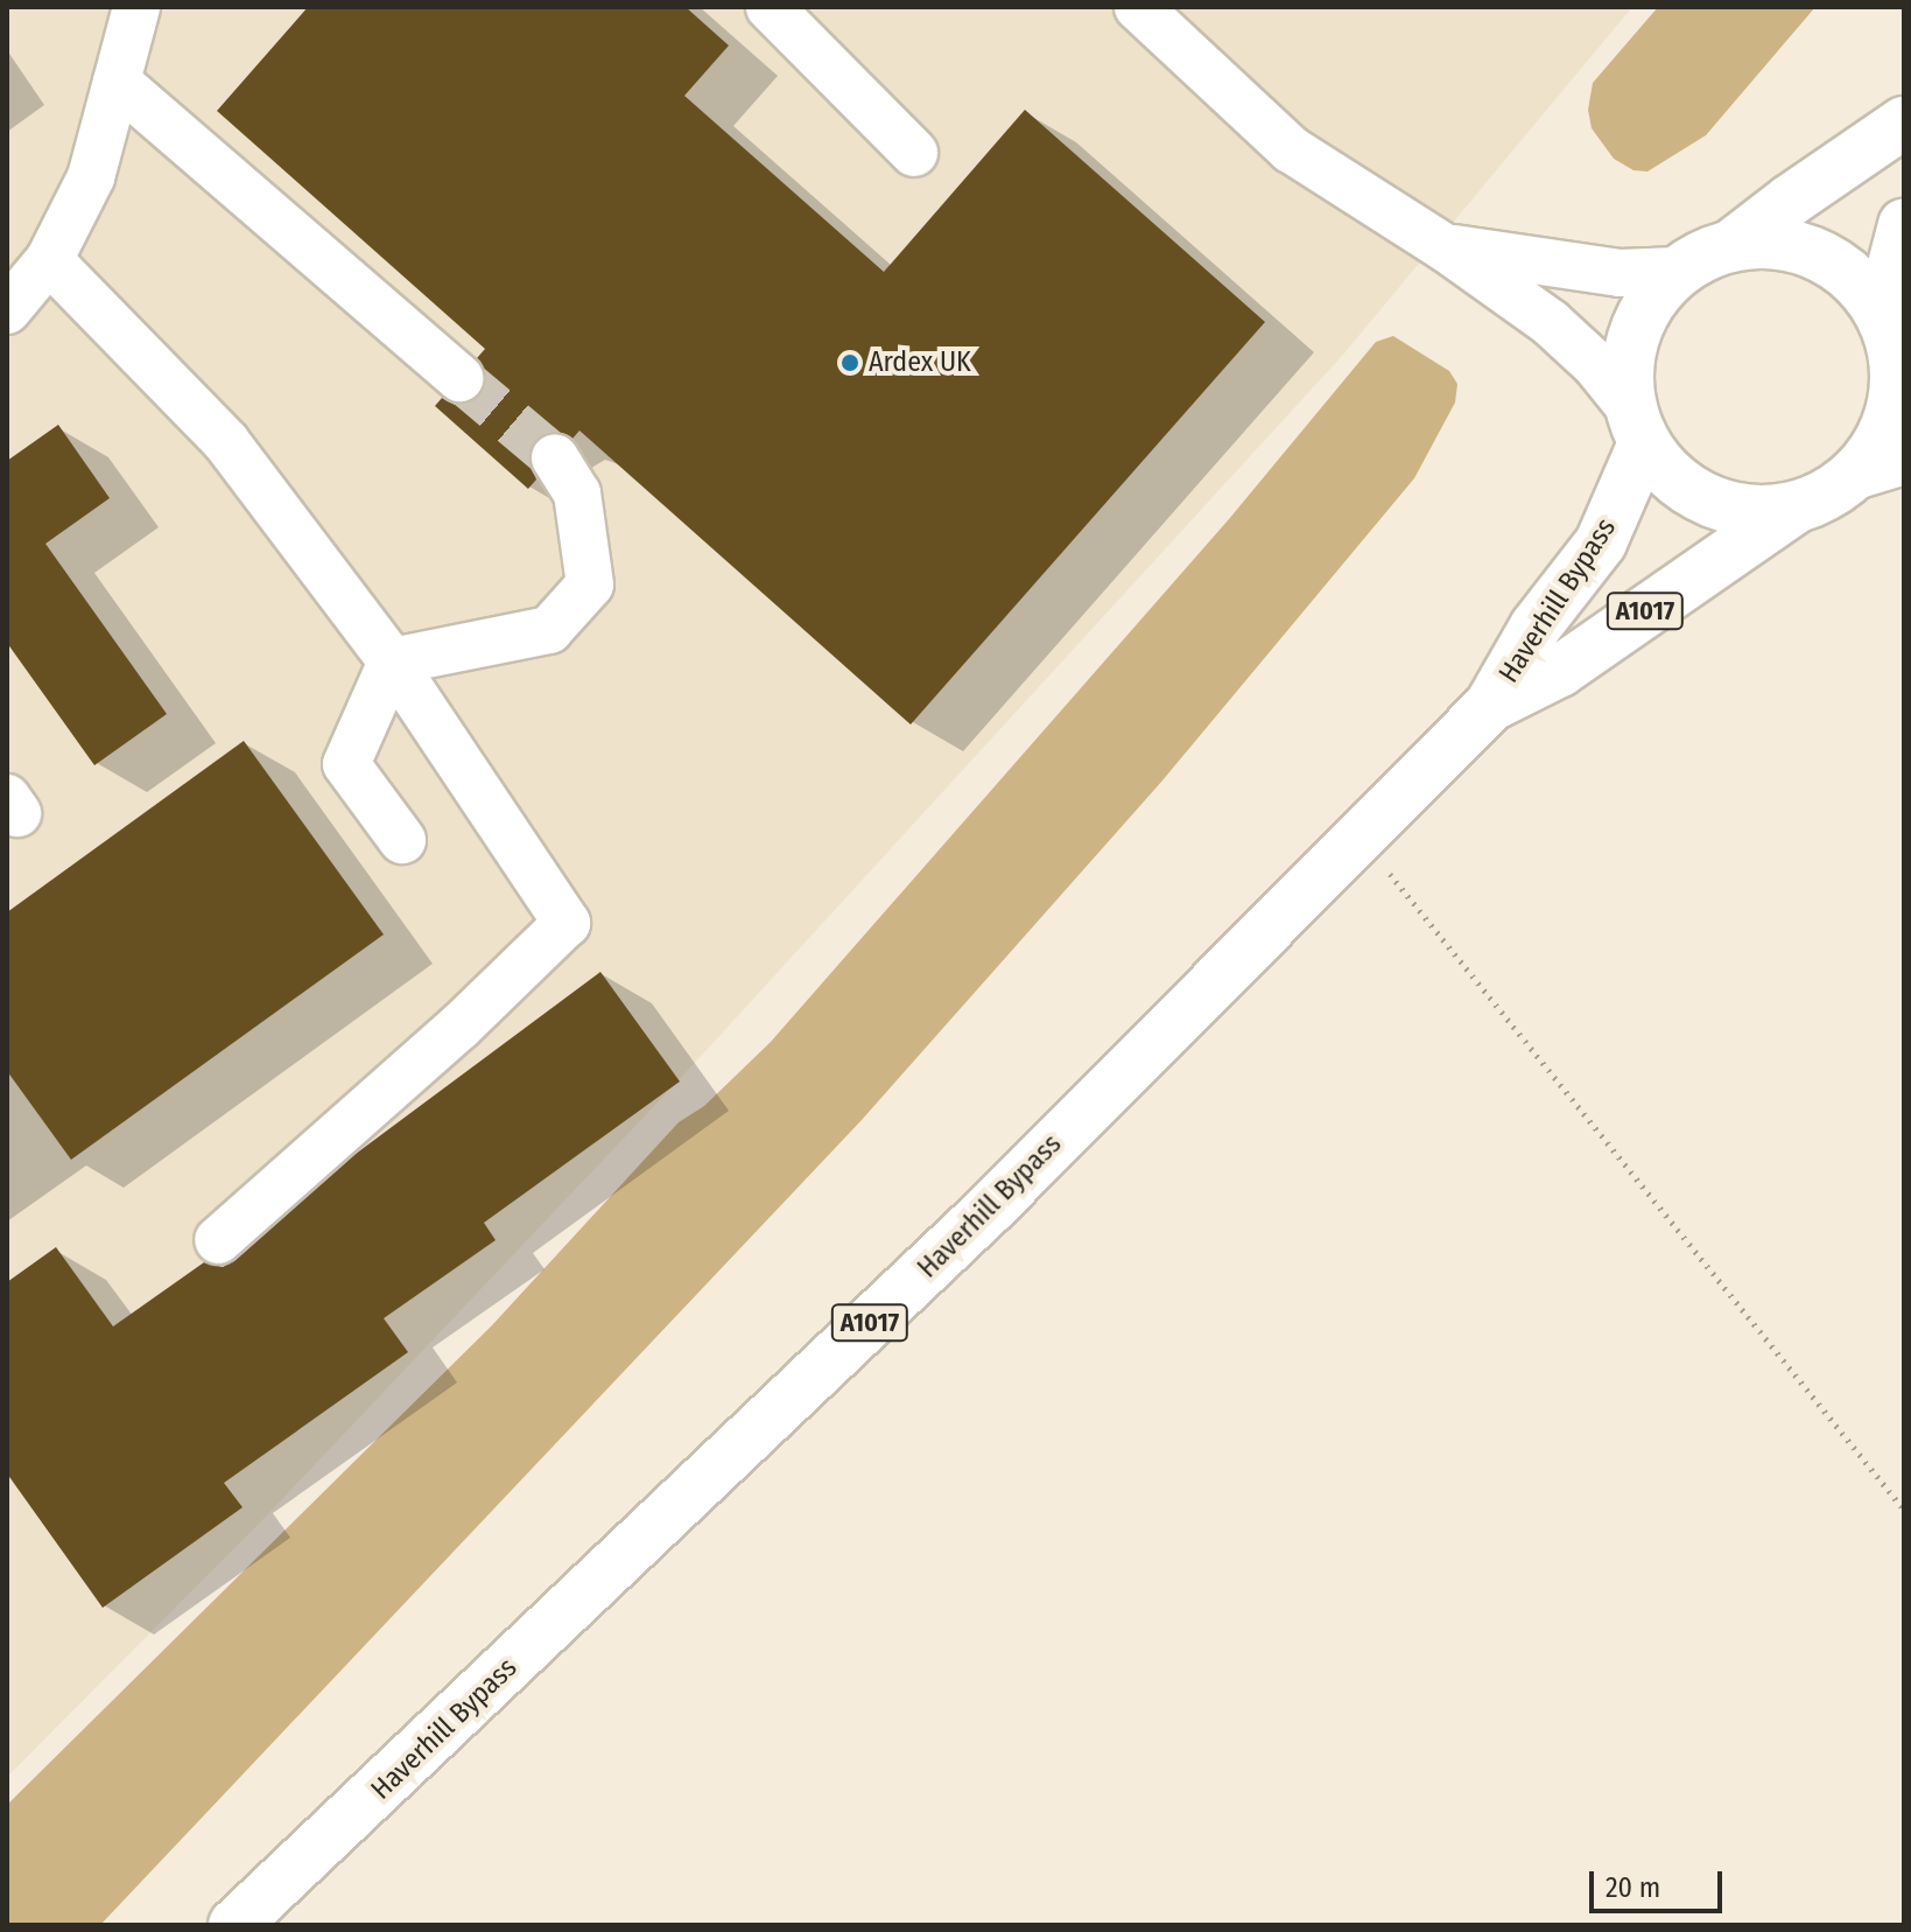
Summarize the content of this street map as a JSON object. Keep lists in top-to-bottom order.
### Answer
{
  "streets": {
    "main road": ["Haverhill Bypass", "A1017"]
  },
  "places": ["Ardex UK"],
  "scale_bar": "20 m"
}
